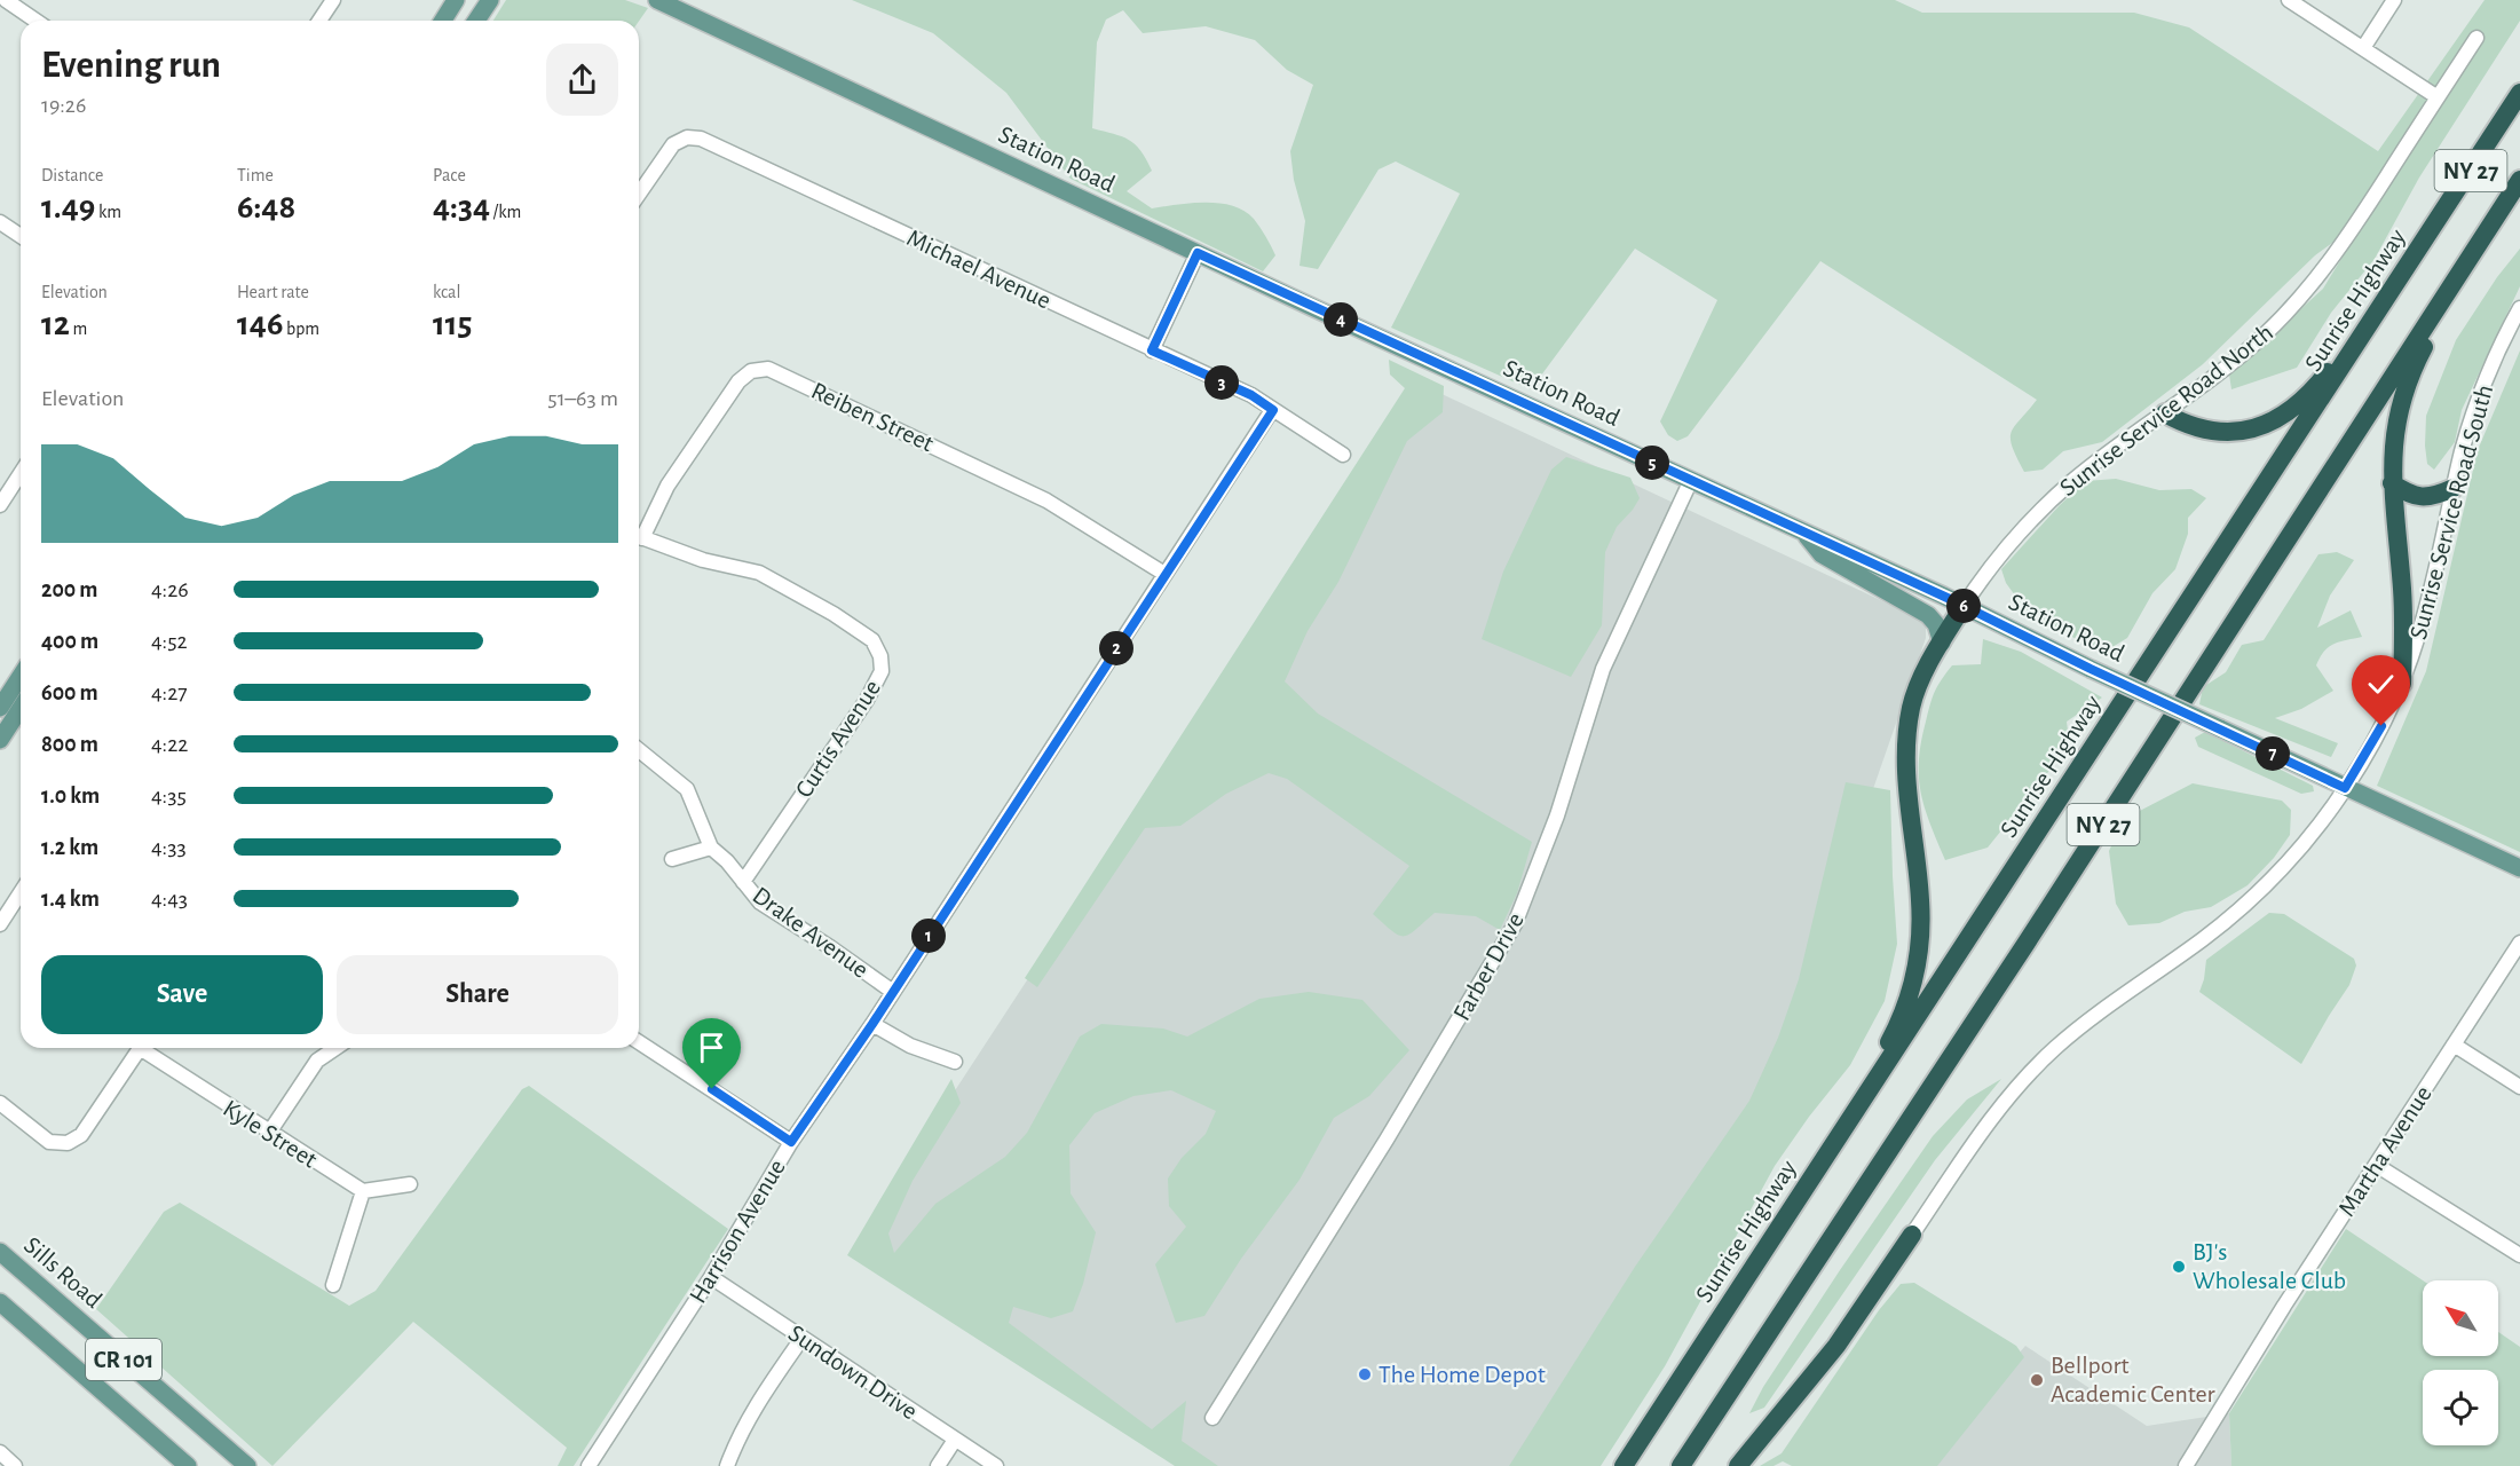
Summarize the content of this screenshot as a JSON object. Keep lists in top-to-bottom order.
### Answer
{
  "streets": {
    "highway": ["NY 27", "Sunrise Highway"],
    "main road": ["Station Road", "Sills Road", "CR 101"],
    "street": [
      "Michael Avenue",
      "Sunrise Service Road North",
      "Reiben Street",
      "Sunrise Service Road South",
      "Curtis Avenue",
      "Drake Avenue",
      "Farber Drive",
      "Kyle Street",
      "Martha Avenue",
      "Harrison Avenue",
      "Sundown Drive"
    ]
  },
  "crossings": [
    ["Station Road", "Sunrise Service Road North"],
    ["Station Road", "Sunrise Service Road South"],
    ["Station Road", "Farber Drive"],
    ["Michael Avenue", "Harrison Avenue"],
    ["Reiben Street", "Harrison Avenue"],
    ["Curtis Avenue", "Drake Avenue"],
    ["Drake Avenue", "Harrison Avenue"],
    ["Harrison Avenue", "Sundown Drive"]
  ],
  "places": ["BJ's Wholesale Club", "The Home Depot", "Bellport Academic Center"],
  "north": "top left",
  "page": {
    "heading": ["Evening run", "19:26"],
    "stats": [
      ["Distance", "1.49 km"],
      ["Time", "6:48"],
      ["Pace", "4:34 /km"],
      ["Elevation", "12 m"],
      ["Heart rate", "146 bpm"],
      ["kcal", "115"]
    ],
    "pins": [
      "4",
      "3",
      "5",
      "6",
      "2",
      "7",
      "1"
    ],
    "chart": ["Elevation", "51–63 m"],
    "list": [
      {
        "name": "200 m",
        "note": "4:26"
      },
      {
        "name": "400 m",
        "note": "4:52"
      },
      {
        "name": "600 m",
        "note": "4:27"
      },
      {
        "name": "800 m",
        "note": "4:22"
      },
      {
        "name": "1.0 km",
        "note": "4:35"
      },
      {
        "name": "1.2 km",
        "note": "4:33"
      },
      {
        "name": "1.4 km",
        "note": "4:43"
      }
    ],
    "buttons": ["Save", "Share"]
  }
}
